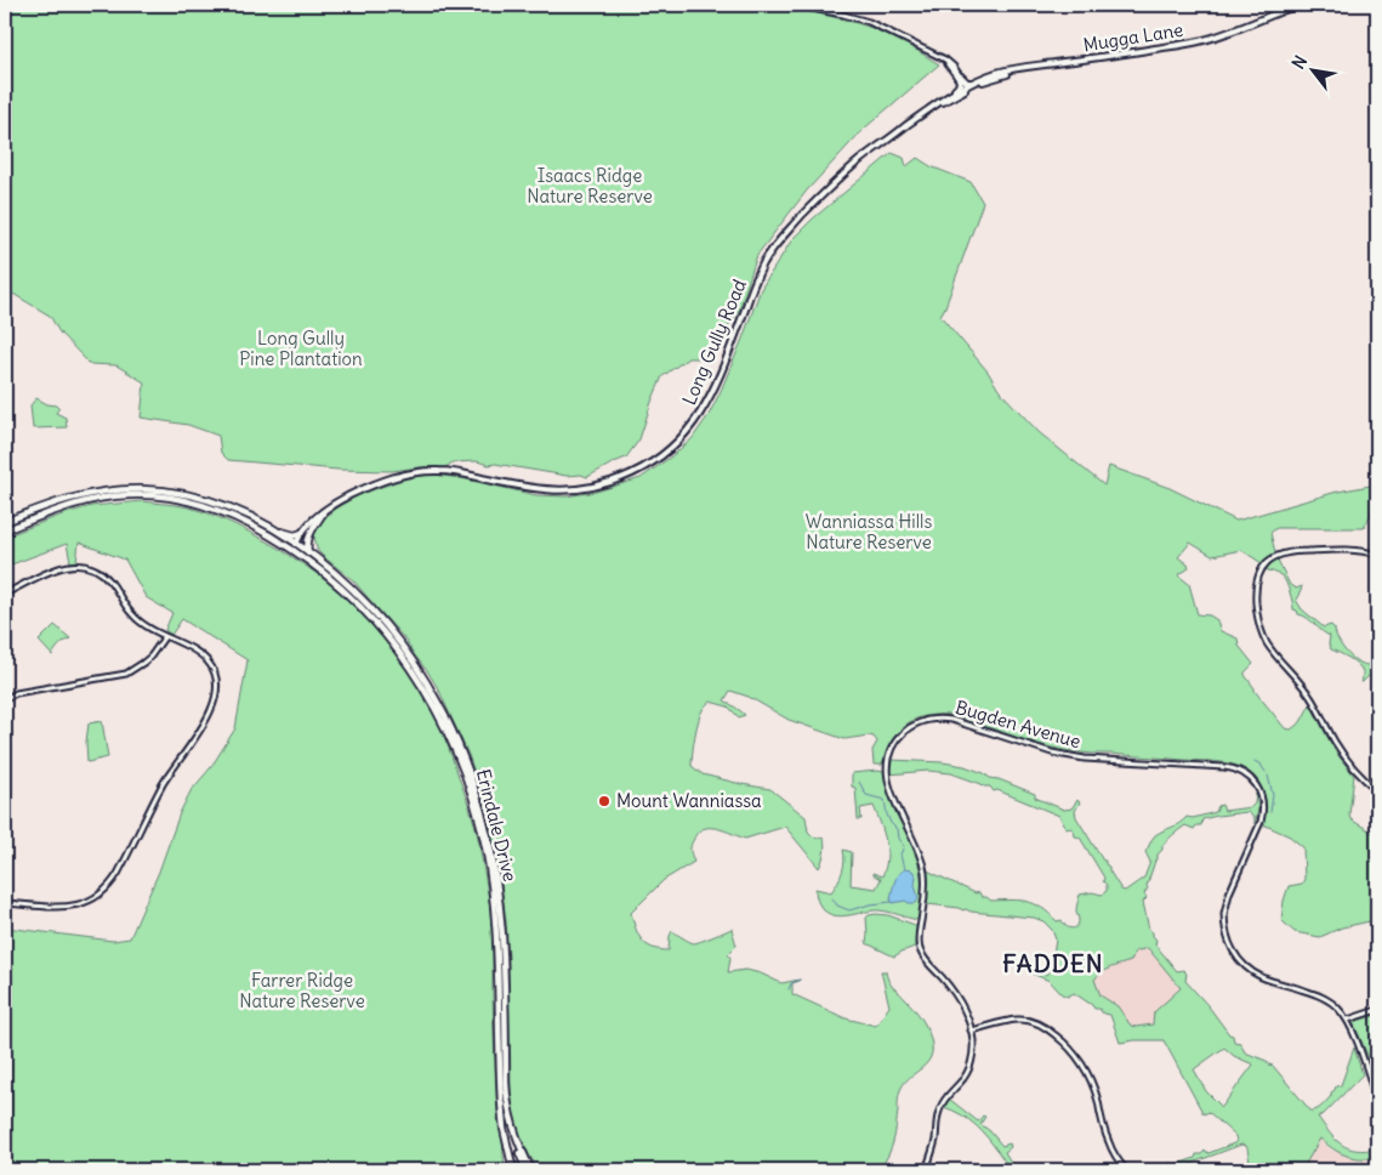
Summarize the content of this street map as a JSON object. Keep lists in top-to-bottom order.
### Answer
{
  "streets": {
    "main road": ["Mugga Lane", "Long Gully Road", "Erindale Drive"],
    "street": ["Bugden Avenue"]
  },
  "crossings": [
    ["Mugga Lane", "Long Gully Road"],
    ["Long Gully Road", "Erindale Drive"]
  ],
  "districts": ["FADDEN"],
  "parks": [
    "Isaacs Ridge Nature Reserve",
    "Long Gully Pine Plantation",
    "Wanniassa Hills Nature Reserve",
    "Farrer Ridge Nature Reserve"
  ],
  "places": ["Mount Wanniassa"],
  "north": "top left"
}
